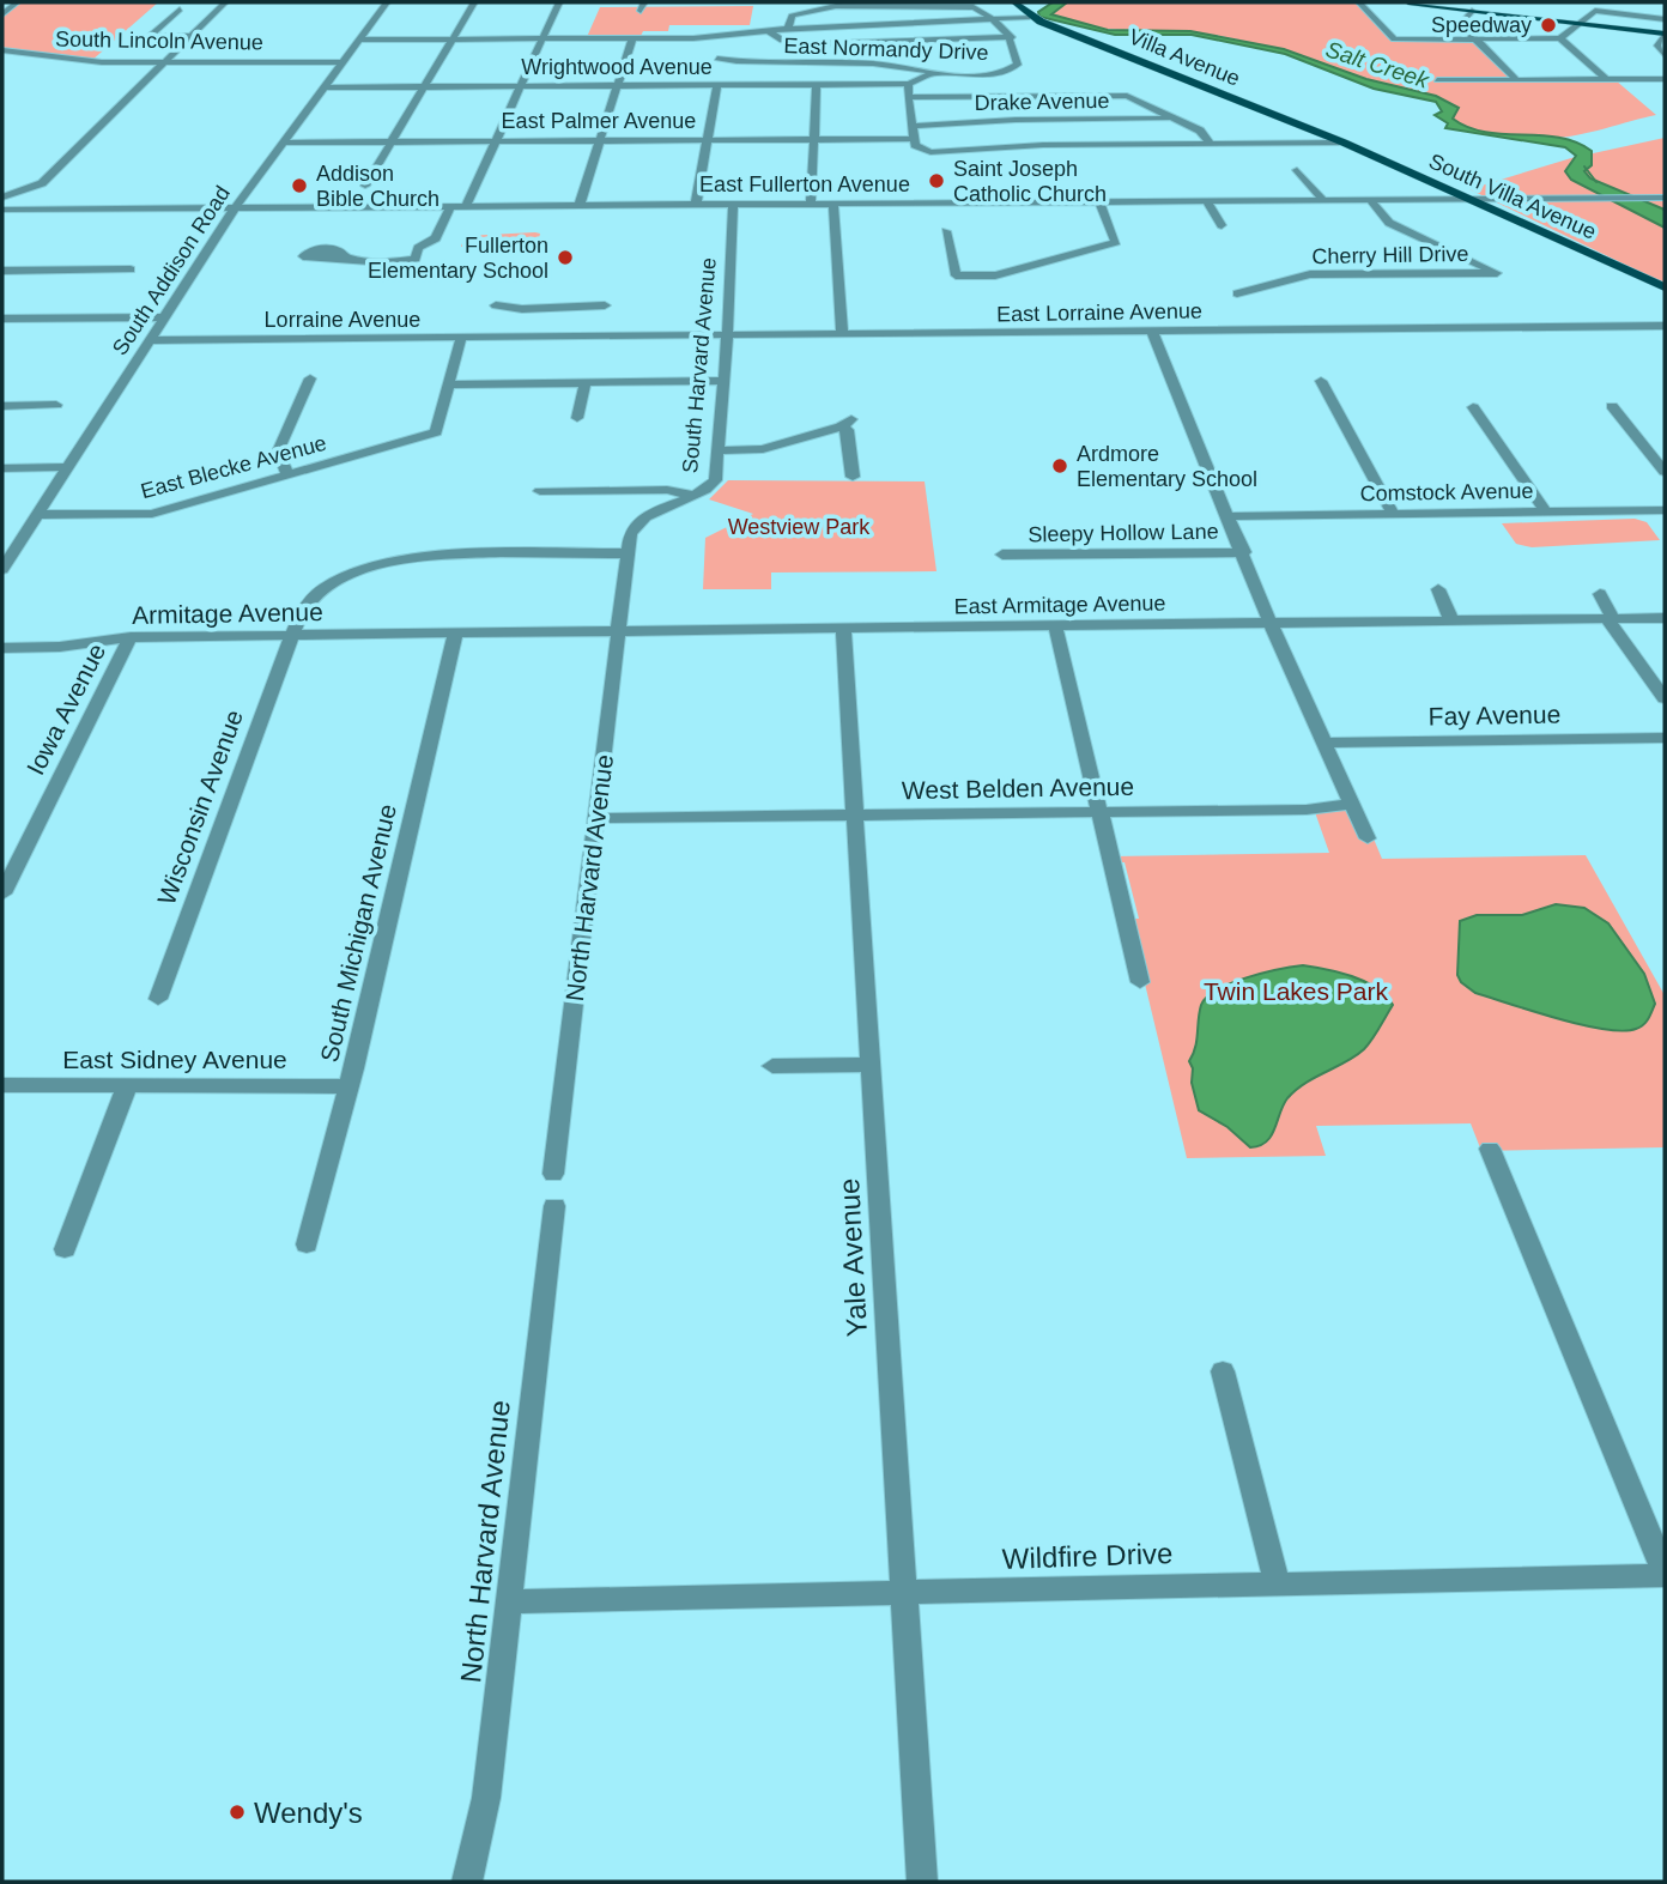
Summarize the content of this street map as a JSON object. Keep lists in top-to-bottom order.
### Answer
{
  "streets": {
    "main road": ["Villa Avenue", "South Villa Avenue"],
    "street": [
      "South Lincoln Avenue",
      "East Normandy Drive",
      "Wrightwood Avenue",
      "Drake Avenue",
      "East Palmer Avenue",
      "East Fullerton Avenue",
      "Cherry Hill Drive",
      "South Addison Road",
      "East Lorraine Avenue",
      "Lorraine Avenue",
      "South Harvard Avenue",
      "East Blecke Avenue",
      "Comstock Avenue",
      "Sleepy Hollow Lane",
      "East Armitage Avenue",
      "Armitage Avenue",
      "Iowa Avenue",
      "Fay Avenue",
      "West Belden Avenue",
      "Wisconsin Avenue",
      "North Harvard Avenue",
      "South Michigan Avenue",
      "East Sidney Avenue",
      "Yale Avenue",
      "Wildfire Drive"
    ]
  },
  "crossings": [
    ["South Lincoln Avenue", "South Addison Road"],
    ["Villa Avenue", "South Villa Avenue"],
    ["Wrightwood Avenue", "South Addison Road"],
    ["East Palmer Avenue", "South Addison Road"],
    ["East Fullerton Avenue", "South Villa Avenue"],
    ["East Fullerton Avenue", "Cherry Hill Drive"],
    ["East Fullerton Avenue", "South Addison Road"],
    ["East Fullerton Avenue", "South Harvard Avenue"],
    ["South Addison Road", "Lorraine Avenue"],
    ["South Addison Road", "East Blecke Avenue"],
    ["East Lorraine Avenue", "Lorraine Avenue"],
    ["East Lorraine Avenue", "South Harvard Avenue"],
    ["South Harvard Avenue", "East Armitage Avenue"],
    ["South Harvard Avenue", "North Harvard Avenue"],
    ["East Armitage Avenue", "Armitage Avenue"],
    ["East Armitage Avenue", "North Harvard Avenue"],
    ["East Armitage Avenue", "South Michigan Avenue"],
    ["East Armitage Avenue", "Yale Avenue"],
    ["Armitage Avenue", "Iowa Avenue"],
    ["Armitage Avenue", "Wisconsin Avenue"],
    ["Armitage Avenue", "South Michigan Avenue"],
    ["West Belden Avenue", "North Harvard Avenue"],
    ["West Belden Avenue", "Yale Avenue"],
    ["North Harvard Avenue", "Wildfire Drive"],
    ["South Michigan Avenue", "East Sidney Avenue"],
    ["Yale Avenue", "Wildfire Drive"]
  ],
  "water": ["Salt Creek"],
  "parks": ["Westview Park", "Twin Lakes Park"],
  "places": [
    "Speedway",
    "Saint Joseph Catholic Church",
    "Addison Bible Church",
    "Fullerton Elementary School",
    "Ardmore Elementary School",
    "Wendy's"
  ]
}
